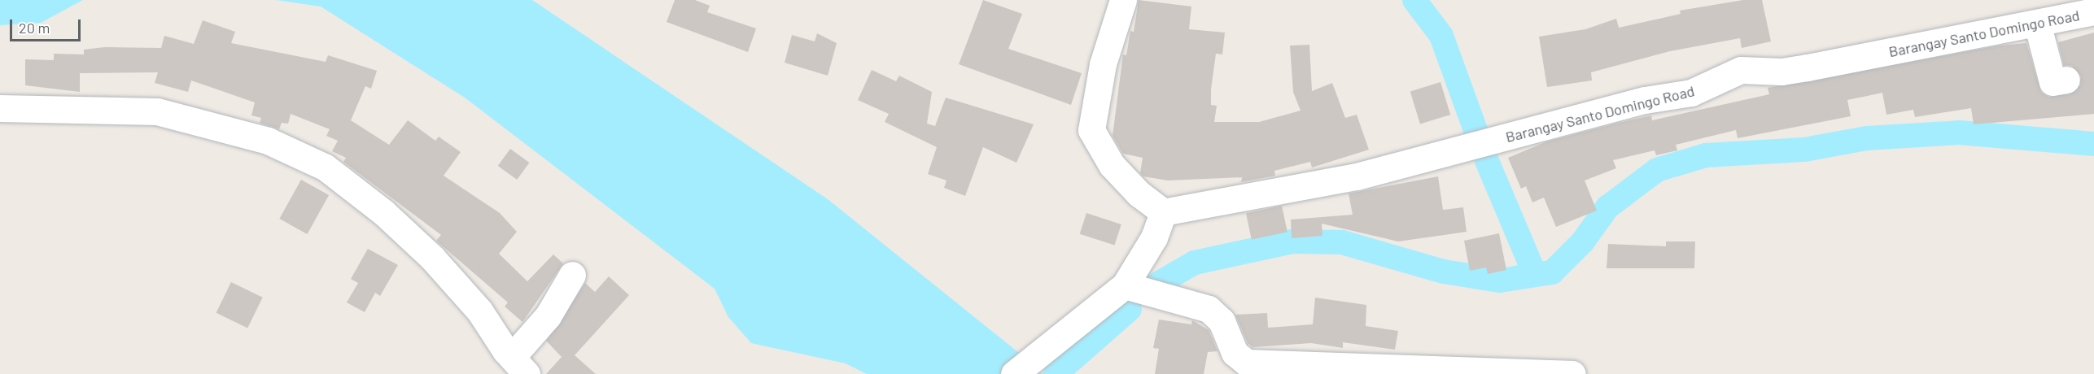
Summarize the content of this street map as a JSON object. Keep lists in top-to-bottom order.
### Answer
{
  "streets": {
    "street": ["Barangay Santo Domingo Road"]
  },
  "scale_bar": "20 m"
}
